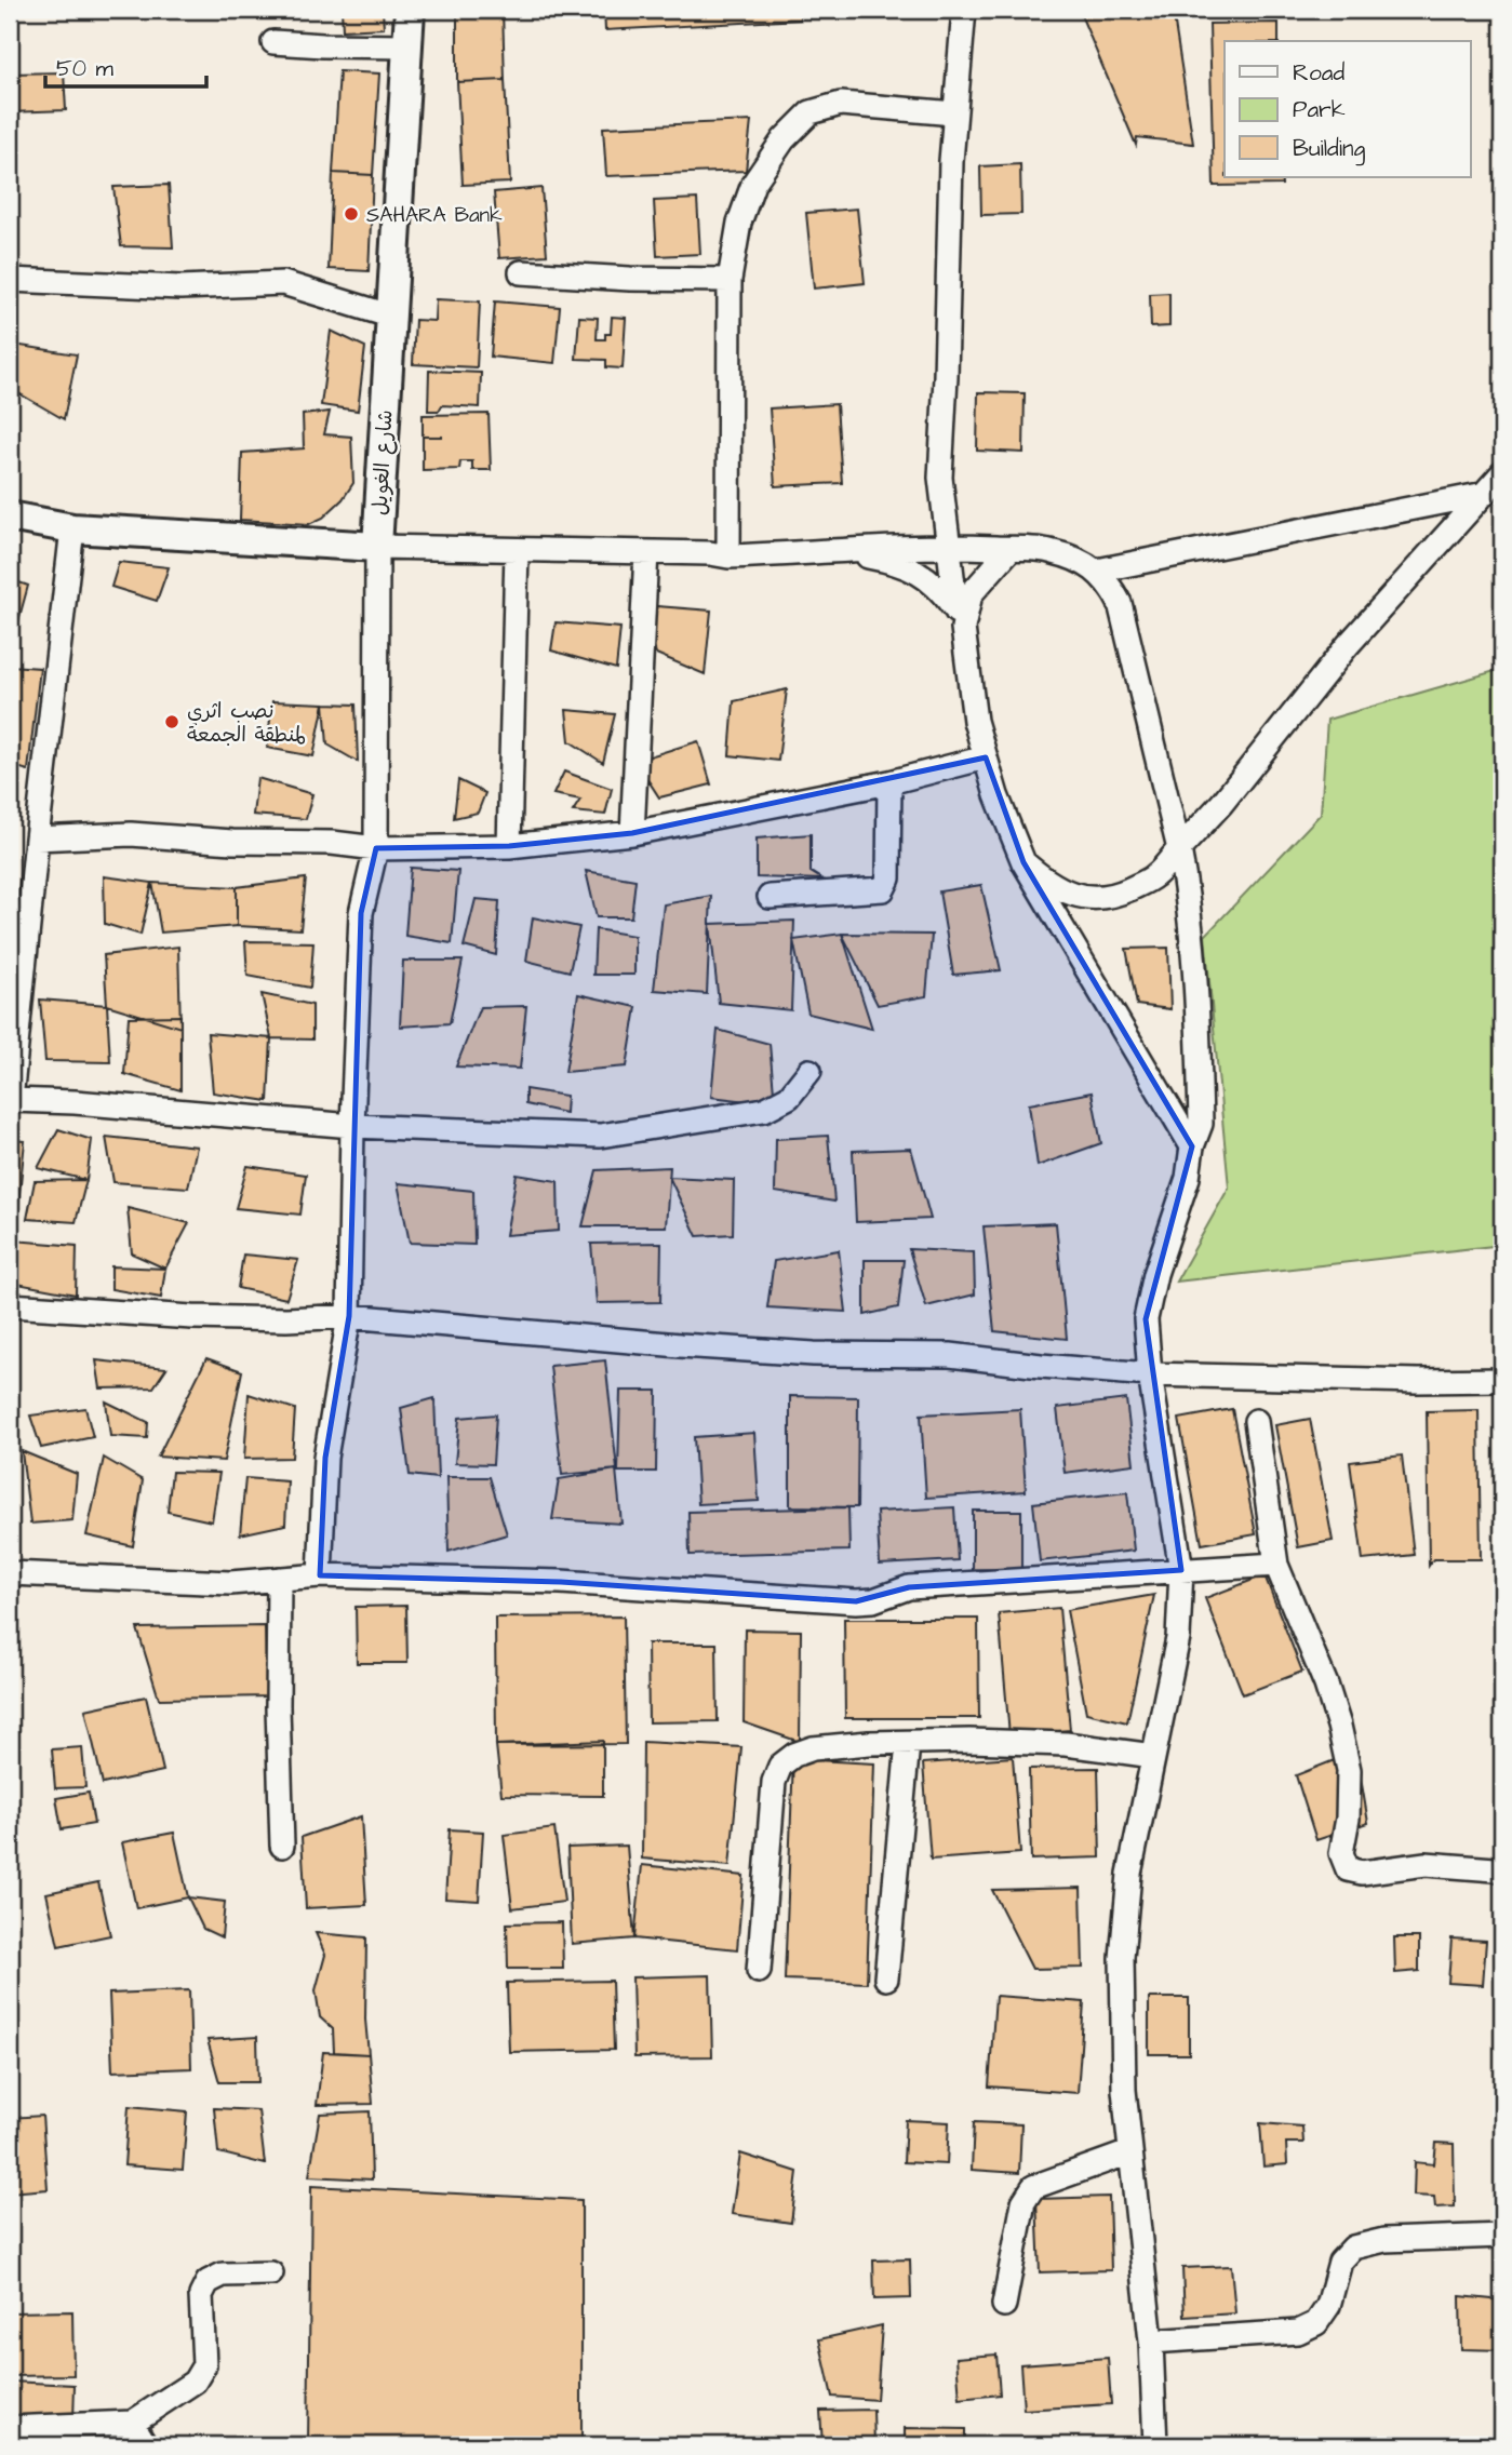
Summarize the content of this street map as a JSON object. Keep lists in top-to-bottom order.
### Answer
{
  "streets": {
    "street": ["شارع الغويل"]
  },
  "places": ["SAHARA Bank", "نصب اثري لمنطقة الجمعة"],
  "legend": ["Road", "Park", "Building"],
  "scale_bar": "50 m"
}
